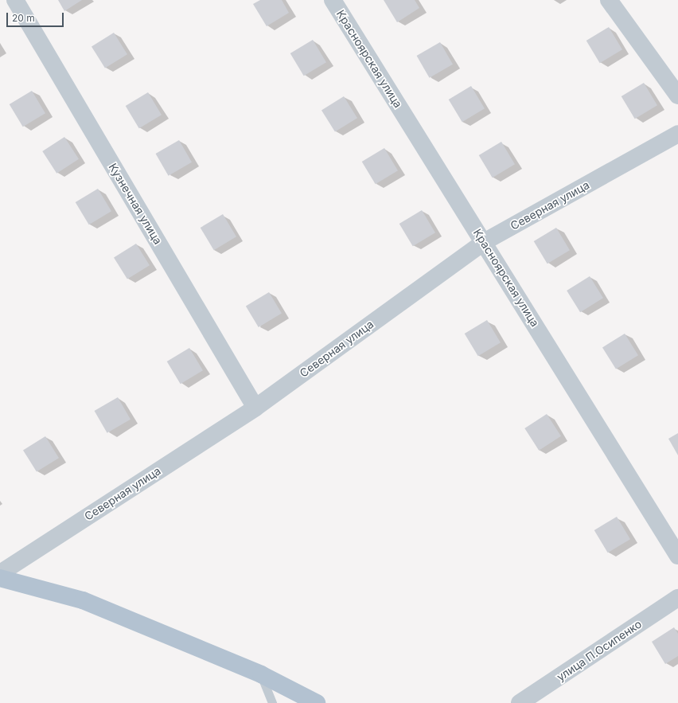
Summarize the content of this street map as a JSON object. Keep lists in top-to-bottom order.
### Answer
{
  "streets": {
    "street": [
      "Красноярская улица",
      "Кузнечная улица",
      "Северная улица",
      "улица П.Осипенко"
    ]
  },
  "crossings": [
    ["Красноярская улица", "Северная улица"],
    ["Кузнечная улица", "Северная улица"]
  ],
  "scale_bar": "20 m"
}
